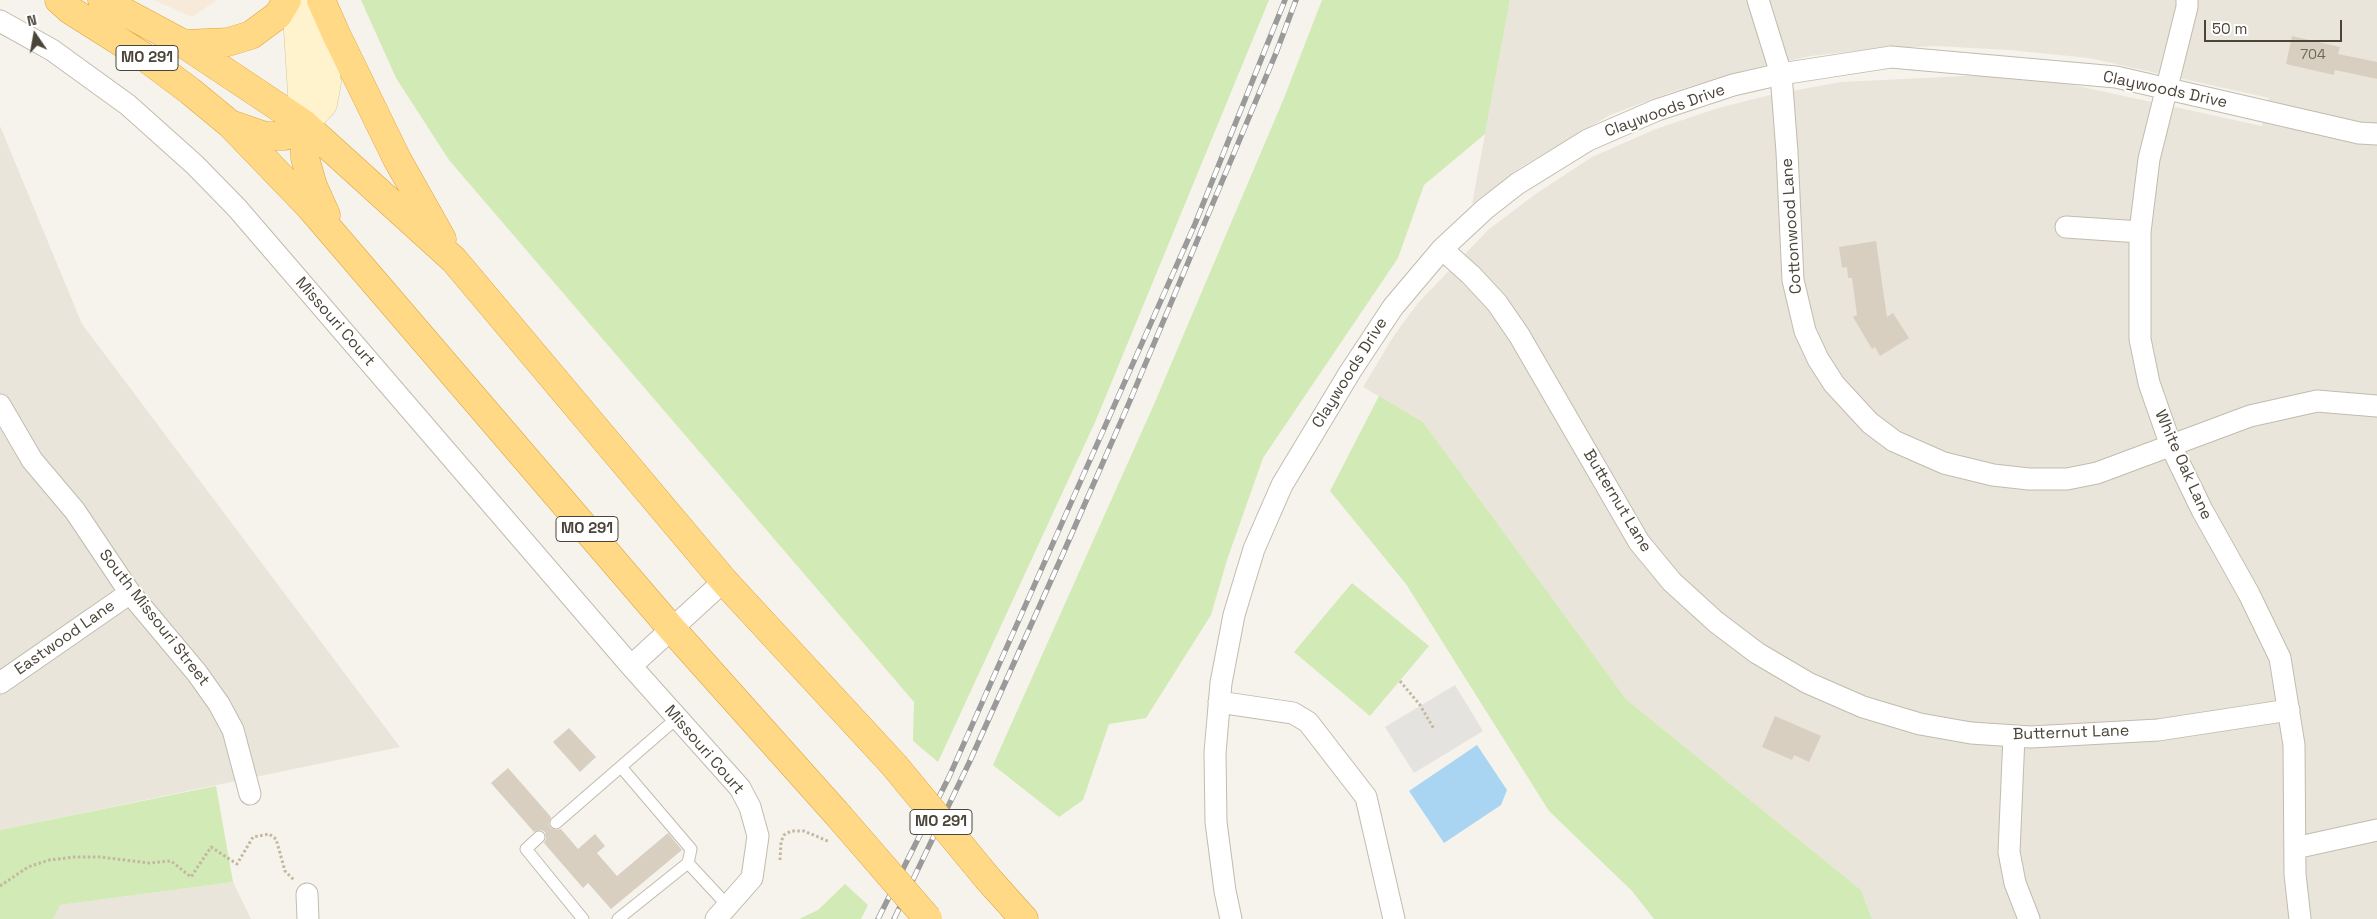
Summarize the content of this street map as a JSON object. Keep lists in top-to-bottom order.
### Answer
{
  "streets": {
    "highway": ["MO 291"],
    "street": [
      "Claywoods Drive",
      "Cottonwood Lane",
      "Missouri Court",
      "White Oak Lane",
      "Butternut Lane",
      "South Missouri Street",
      "Eastwood Lane"
    ]
  },
  "crossings": [
    ["Claywoods Drive", "Cottonwood Lane"],
    ["Claywoods Drive", "White Oak Lane"],
    ["Claywoods Drive", "Butternut Lane"],
    ["Cottonwood Lane", "White Oak Lane"],
    ["White Oak Lane", "Butternut Lane"],
    ["South Missouri Street", "Eastwood Lane"]
  ],
  "house_numbers": ["704"],
  "scale_bar": "50 m",
  "north": "top"
}
